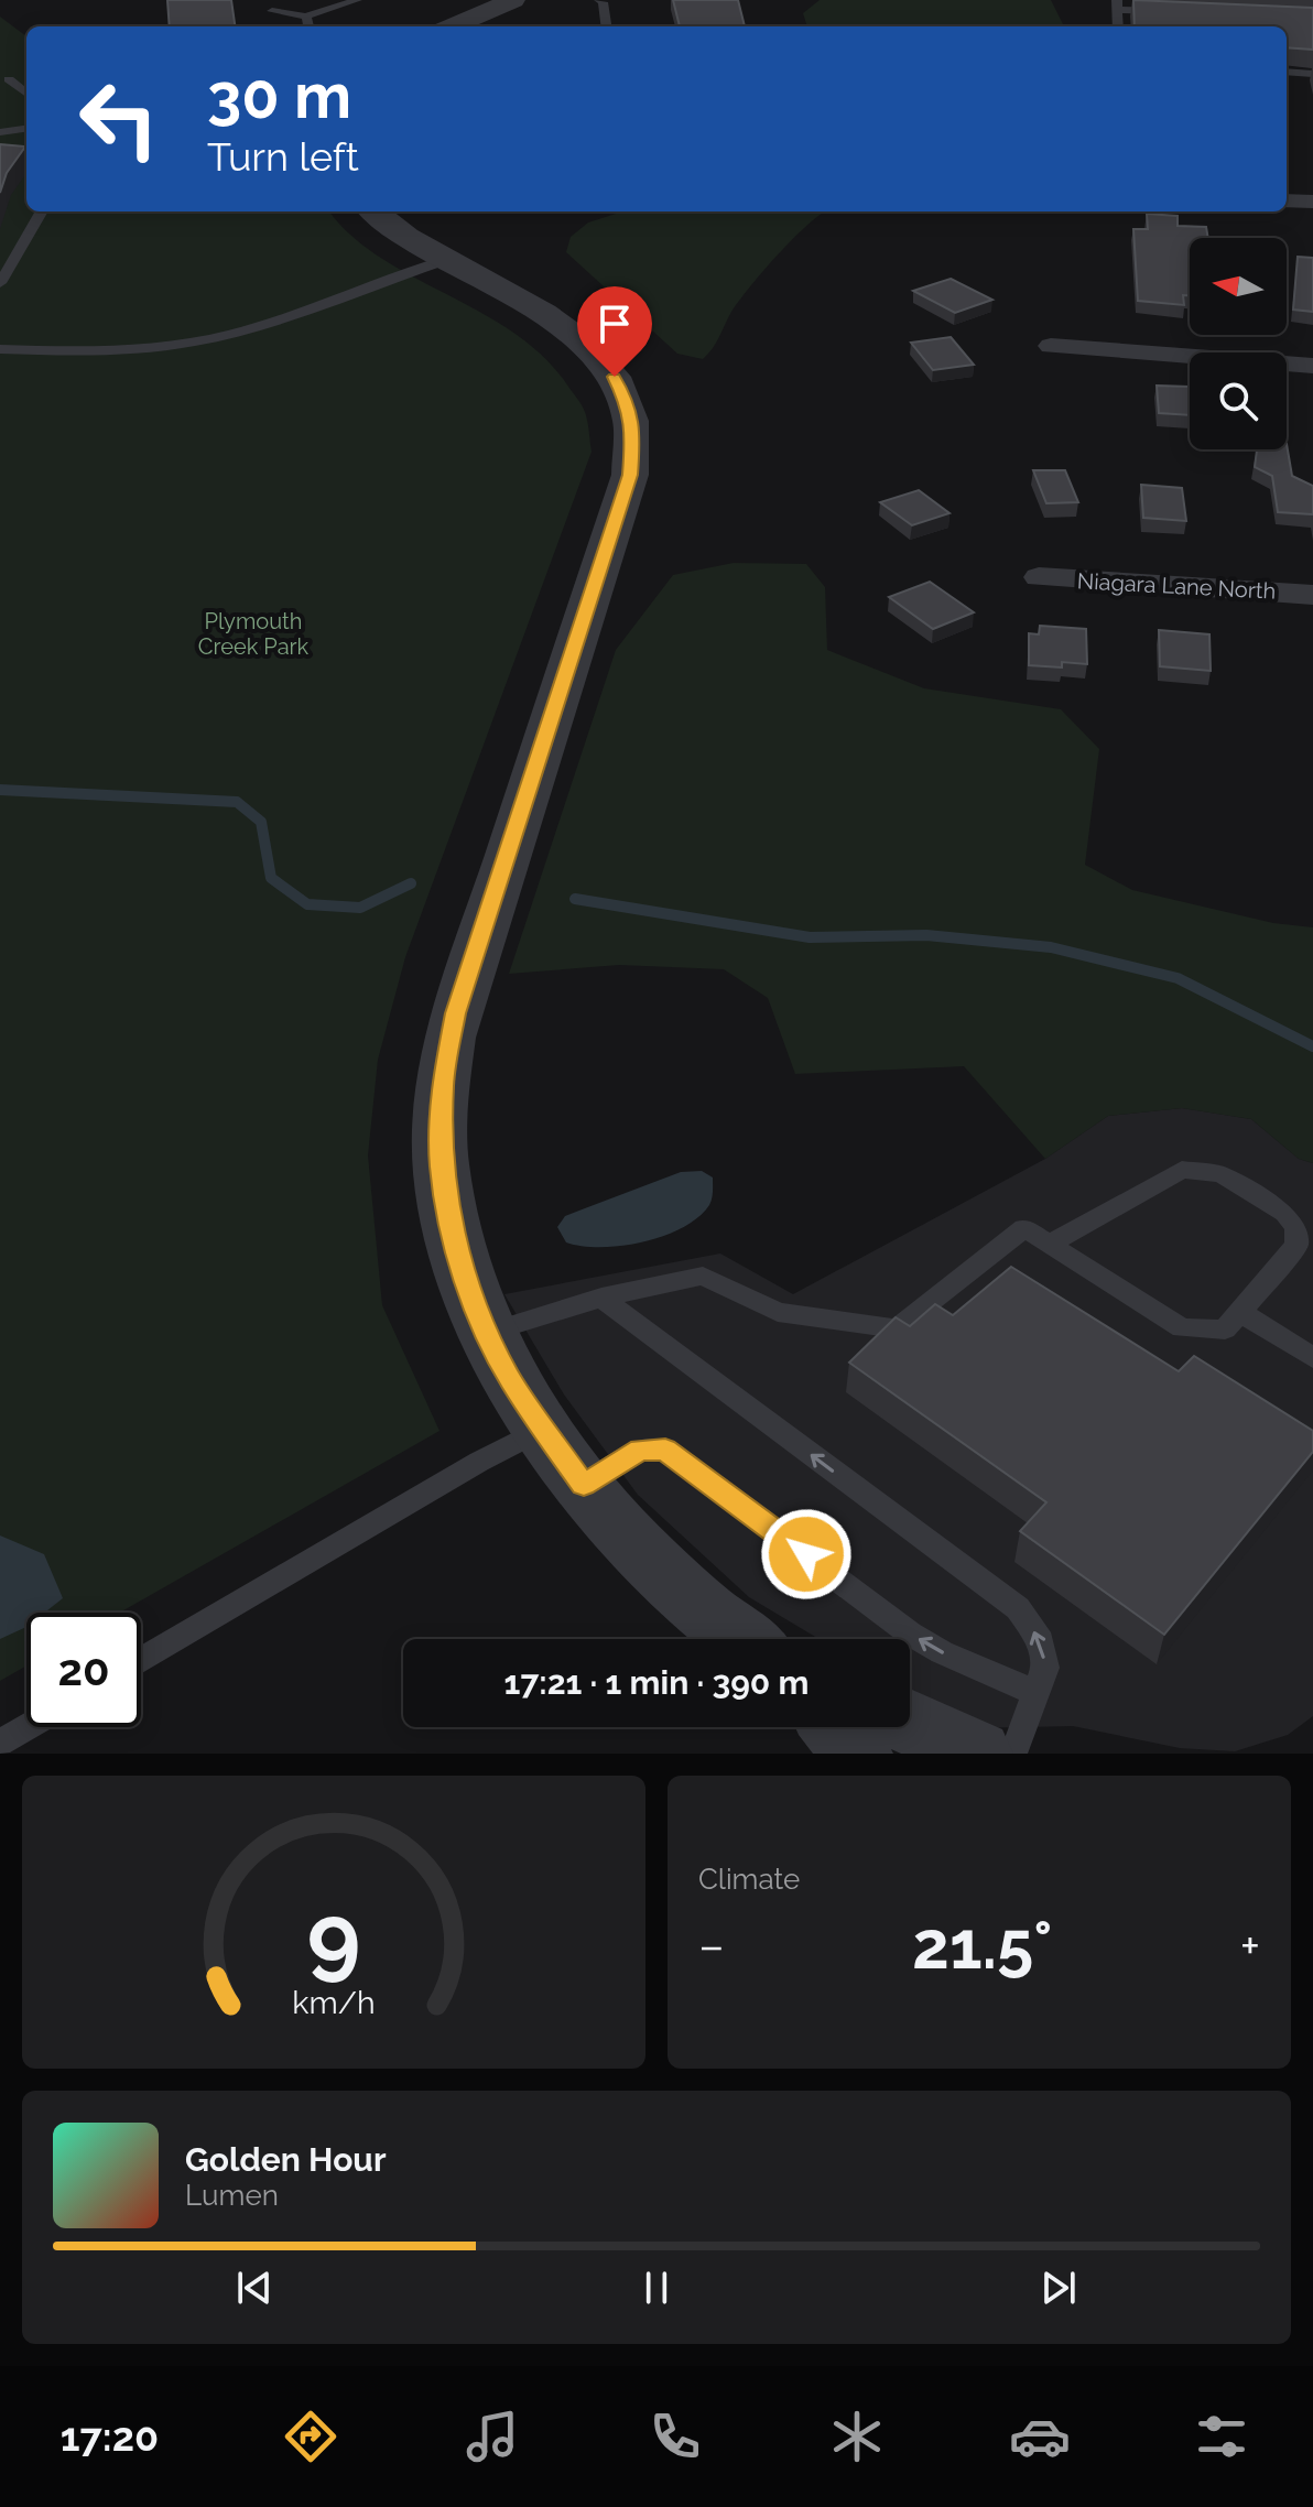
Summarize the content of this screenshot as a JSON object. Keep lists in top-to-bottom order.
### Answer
{
  "streets": {
    "street": ["Niagara Lane North"]
  },
  "parks": ["Plymouth Creek Park"],
  "north": "left",
  "page": {
    "turn": ["30 m", "Turn left"],
    "limit": "20",
    "trip": "17:21 · 1 min · 390 m",
    "tile": "Climate",
    "heat": ["−", "21.5°", "+"],
    "song": ["Golden Hour", "Lumen"],
    "tabs": "17:20",
    "gauge": ["9", "km/h"]
  }
}
